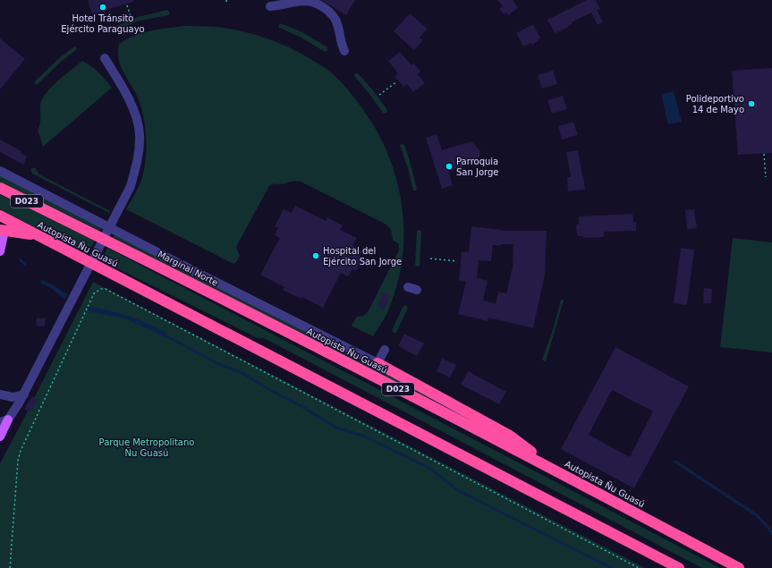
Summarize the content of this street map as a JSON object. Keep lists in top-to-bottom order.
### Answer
{
  "streets": {
    "highway": ["D023", "Autopista Ñu Guasú"],
    "street": ["Marginal Norte"]
  },
  "parks": ["Parque Metropolitano Ñu Guasú"],
  "places": [
    "Hotel Tránsito Ejército Paraguayo",
    "Polideportivo 14 de Mayo",
    "Parroquia San Jorge",
    "Hospital del Ejército San Jorge"
  ]
}
